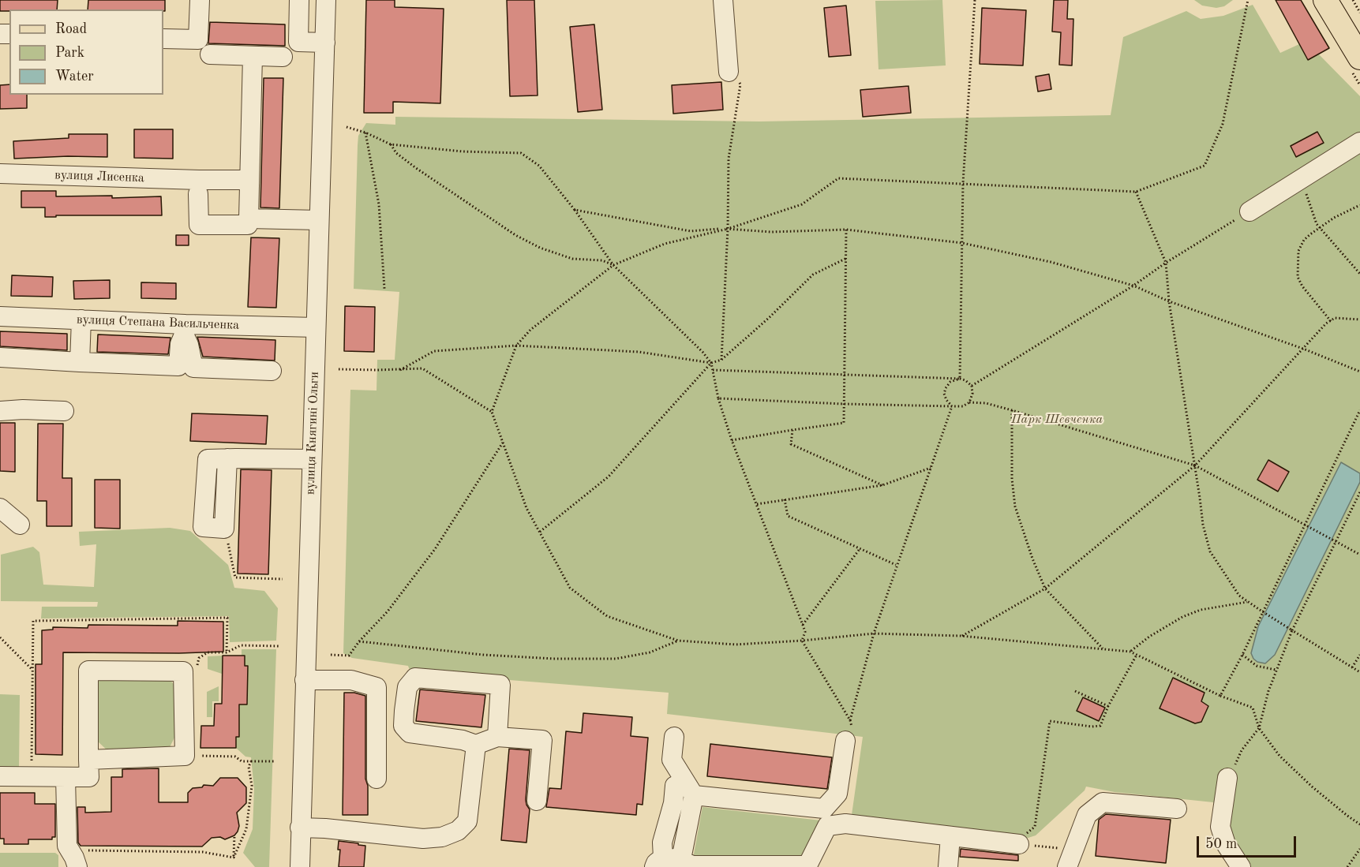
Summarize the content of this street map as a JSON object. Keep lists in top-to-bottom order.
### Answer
{
  "streets": {
    "street": ["вулиця Лисенка", "вулиця Степана Васильченка", "вулиця Княгині Ольги"]
  },
  "crossings": [
    ["вулиця Степана Васильченка", "вулиця Княгині Ольги"]
  ],
  "parks": ["Парк Шевченка"],
  "legend": ["Road", "Park", "Water"],
  "scale_bar": "50 m"
}
